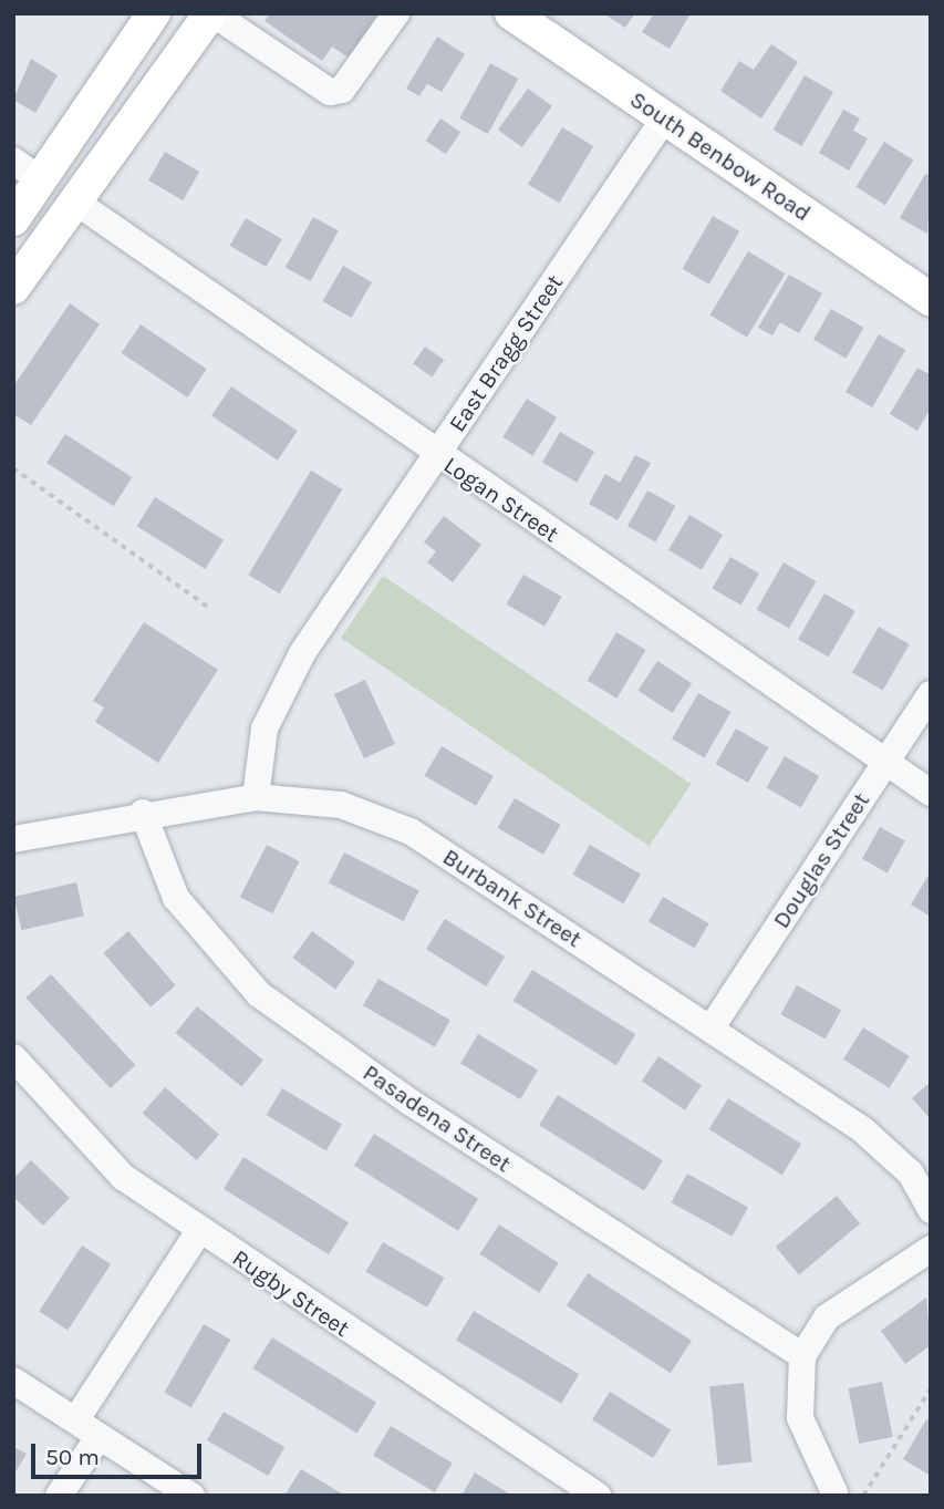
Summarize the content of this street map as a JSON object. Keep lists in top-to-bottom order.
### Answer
{
  "streets": {
    "main road": ["South Benbow Road"],
    "street": [
      "East Bragg Street",
      "Logan Street",
      "Douglas Street",
      "Burbank Street",
      "Pasadena Street",
      "Rugby Street"
    ]
  },
  "crossings": [
    ["South Benbow Road", "East Bragg Street"],
    ["East Bragg Street", "Logan Street"],
    ["East Bragg Street", "Burbank Street"],
    ["Logan Street", "Douglas Street"],
    ["Douglas Street", "Burbank Street"],
    ["Burbank Street", "Pasadena Street"]
  ],
  "scale_bar": "50 m"
}
